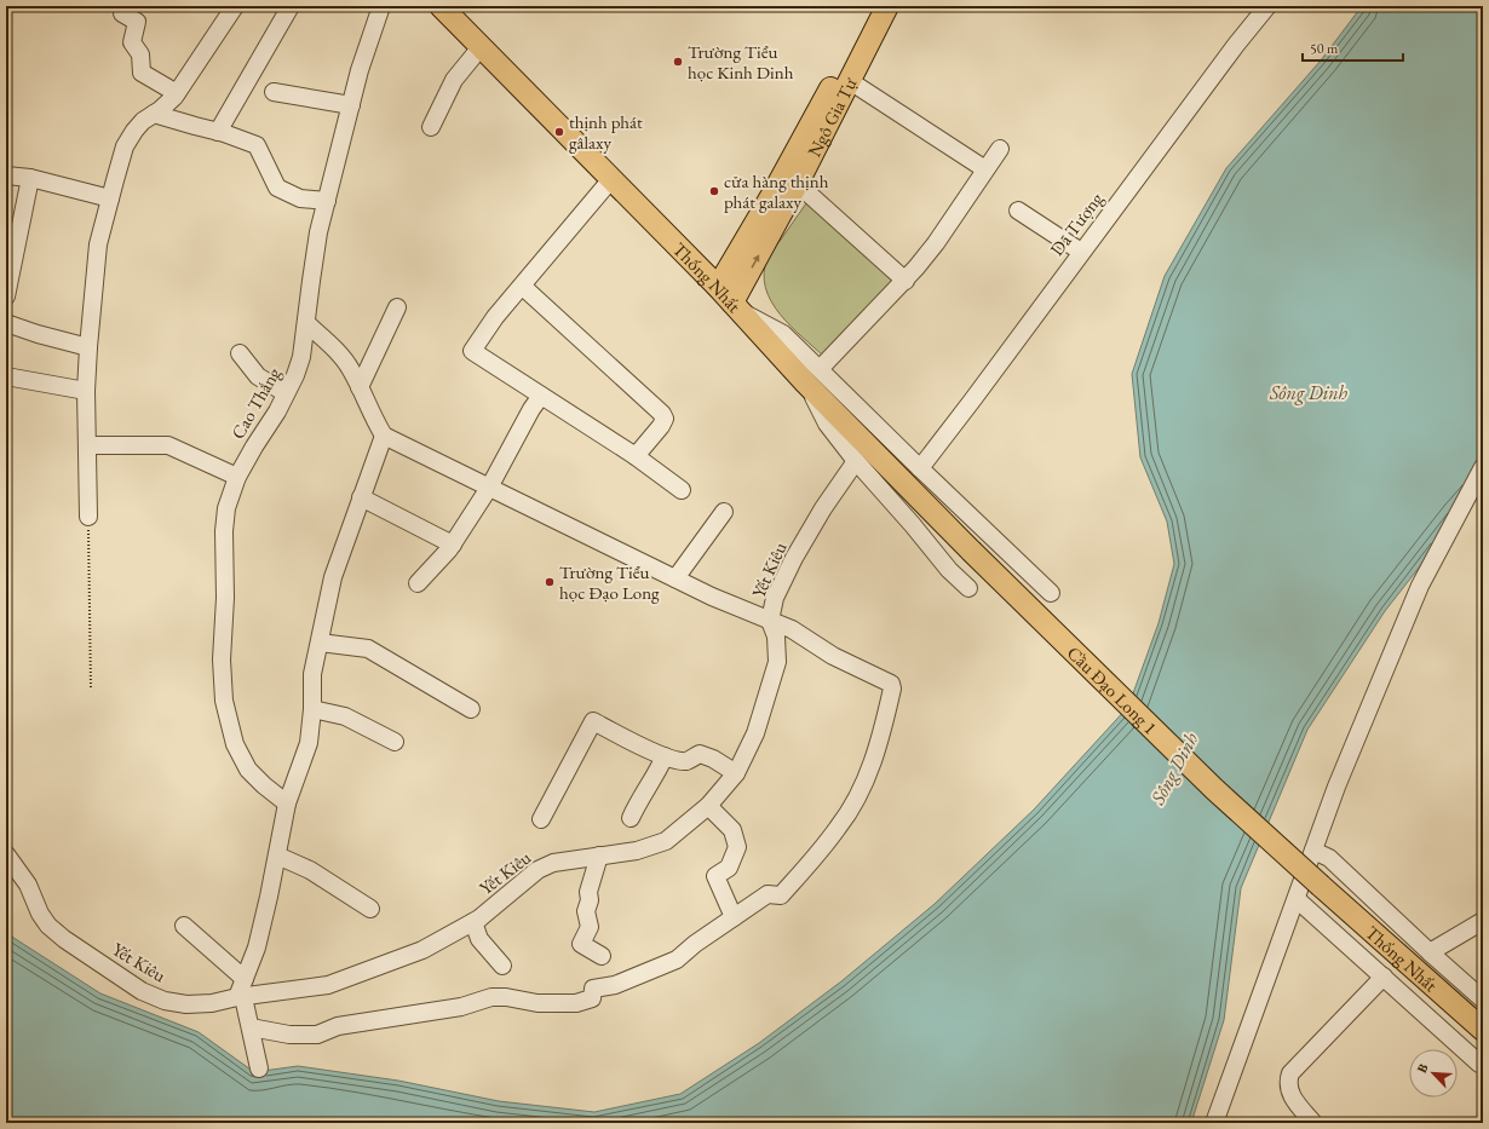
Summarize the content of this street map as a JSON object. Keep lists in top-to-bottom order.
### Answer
{
  "streets": {
    "main road": ["Ngô Gia Tự", "Thống Nhất", "Cầu Đạo Long 1"],
    "street": ["Dã Tượng", "Cao Thắng", "Yết Kiêu"]
  },
  "crossings": [
    ["Ngô Gia Tự", "Thống Nhất"],
    ["Thống Nhất", "Cầu Đạo Long 1"]
  ],
  "water": ["Sông Dinh"],
  "places": [
    "Trường Tiểu học Kinh Dinh",
    "thịnh phát gâlaxy",
    "cửa hàng thịnh phát galaxy",
    "Trường Tiểu học Đạo Long"
  ],
  "scale_bar": "50 m",
  "north": "top left"
}
